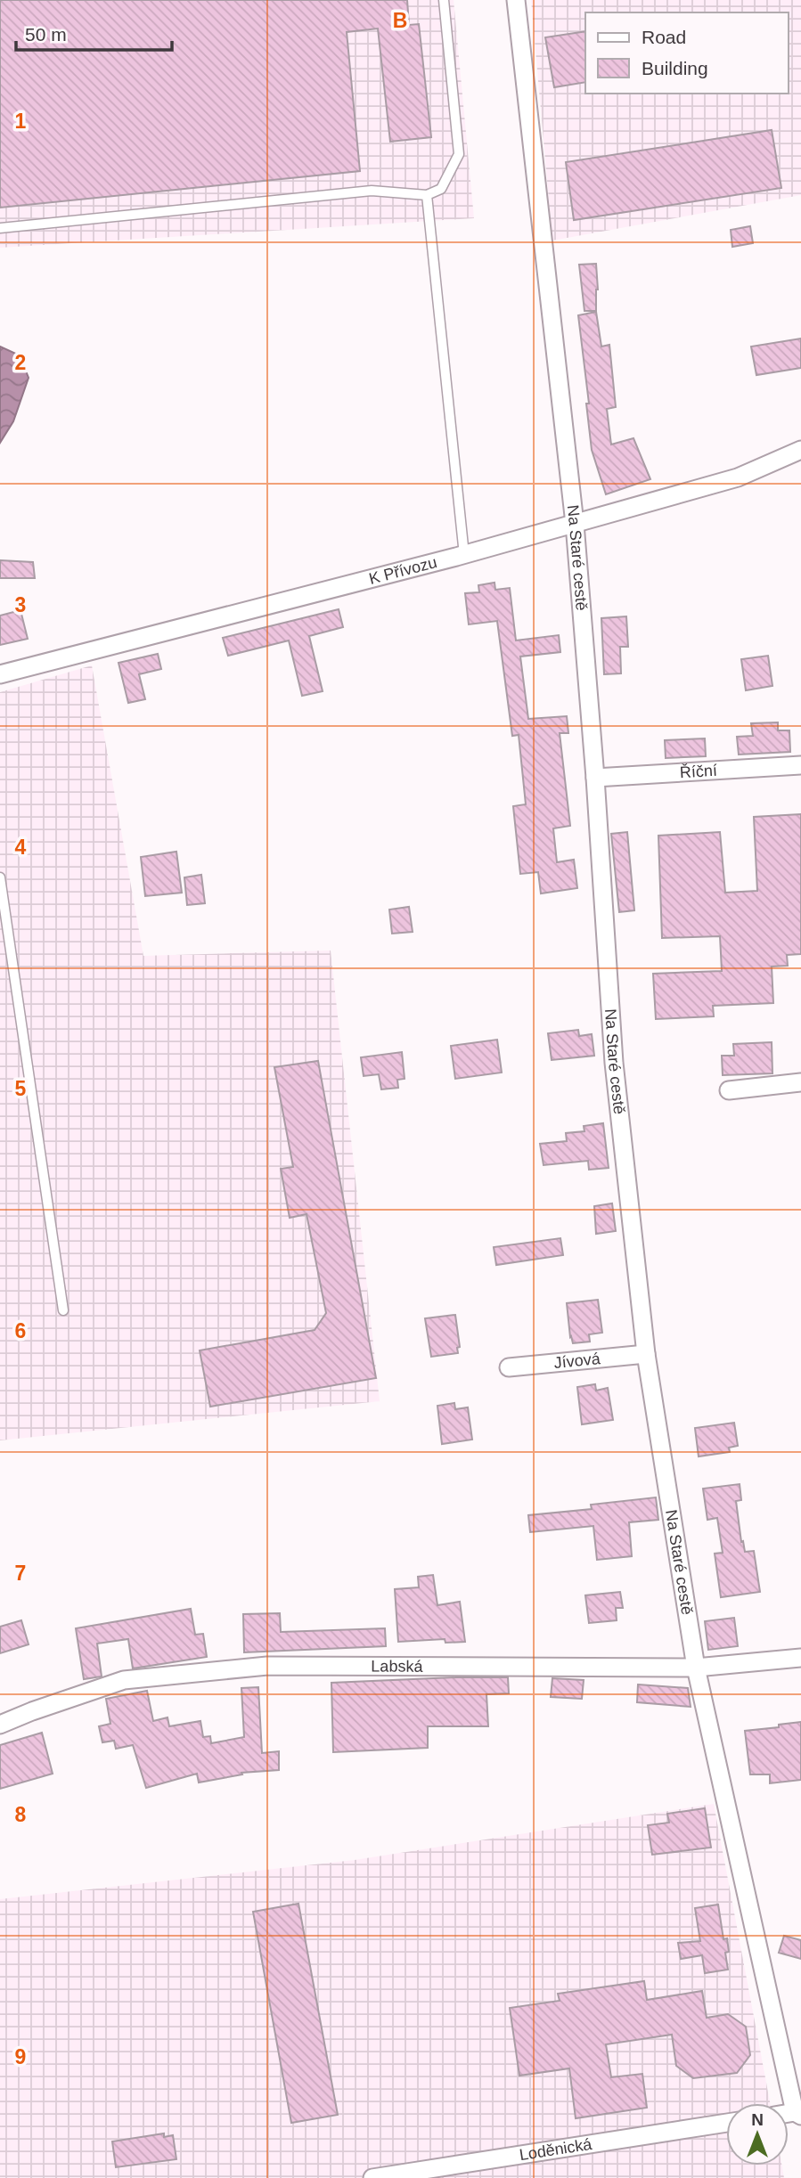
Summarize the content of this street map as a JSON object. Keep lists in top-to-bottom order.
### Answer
{
  "streets": {
    "street": [
      "Na Staré cestě",
      "K Přívozu",
      "Říční",
      "Jívová",
      "Labská",
      "Loděnická"
    ]
  },
  "crossings": [
    ["Na Staré cestě", "K Přívozu"],
    ["Na Staré cestě", "Říční"],
    ["Na Staré cestě", "Jívová"],
    ["Na Staré cestě", "Labská"]
  ],
  "legend": ["Road", "Building"],
  "scale_bar": "50 m",
  "north": "top",
  "grid": {
    "columns": ["B"],
    "rows": [
      "1",
      "2",
      "3",
      "4",
      "5",
      "6",
      "7",
      "8",
      "9"
    ]
  }
}
